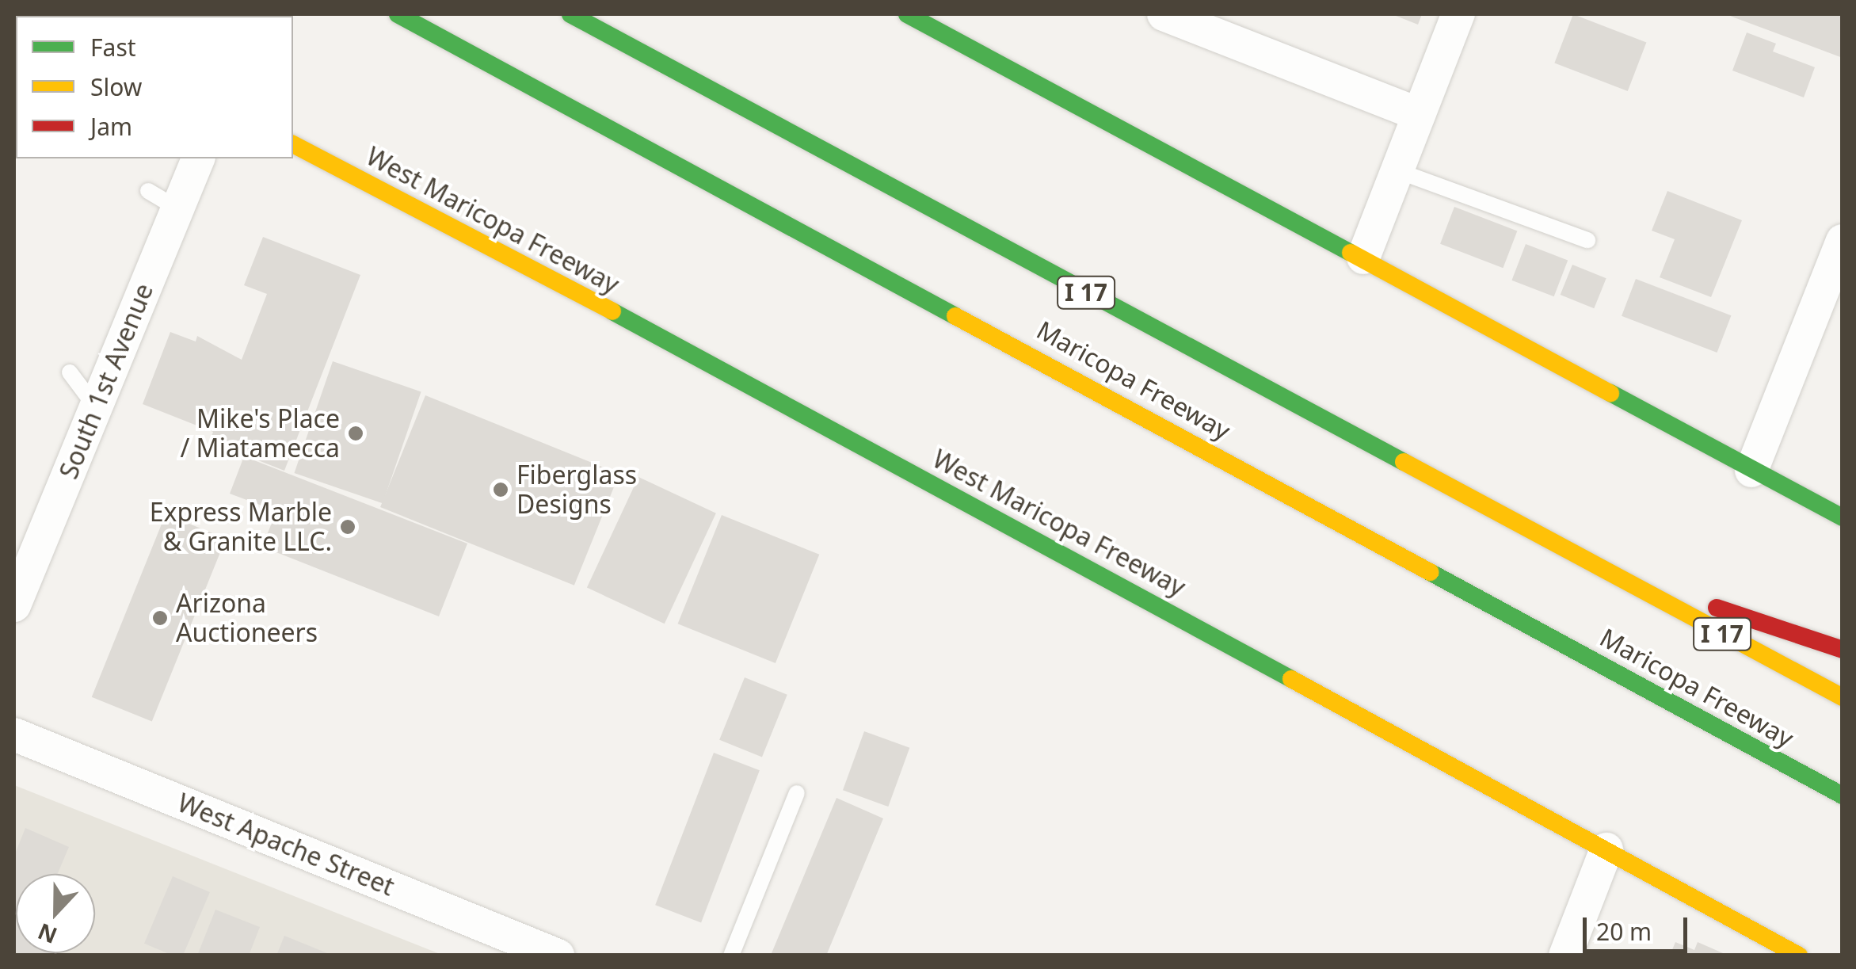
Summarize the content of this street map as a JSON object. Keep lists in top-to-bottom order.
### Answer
{
  "streets": {
    "main road": ["West Maricopa Freeway", "I 17", "Maricopa Freeway"],
    "street": ["South 1st Avenue", "West Apache Street"]
  },
  "places": [
    "Mike's Place / Miatamecca",
    "Fiberglass Designs",
    "Express Marble & Granite LLC.",
    "Arizona Auctioneers"
  ],
  "legend": ["Fast", "Slow", "Jam"],
  "scale_bar": "20 m",
  "north": "bottom"
}
